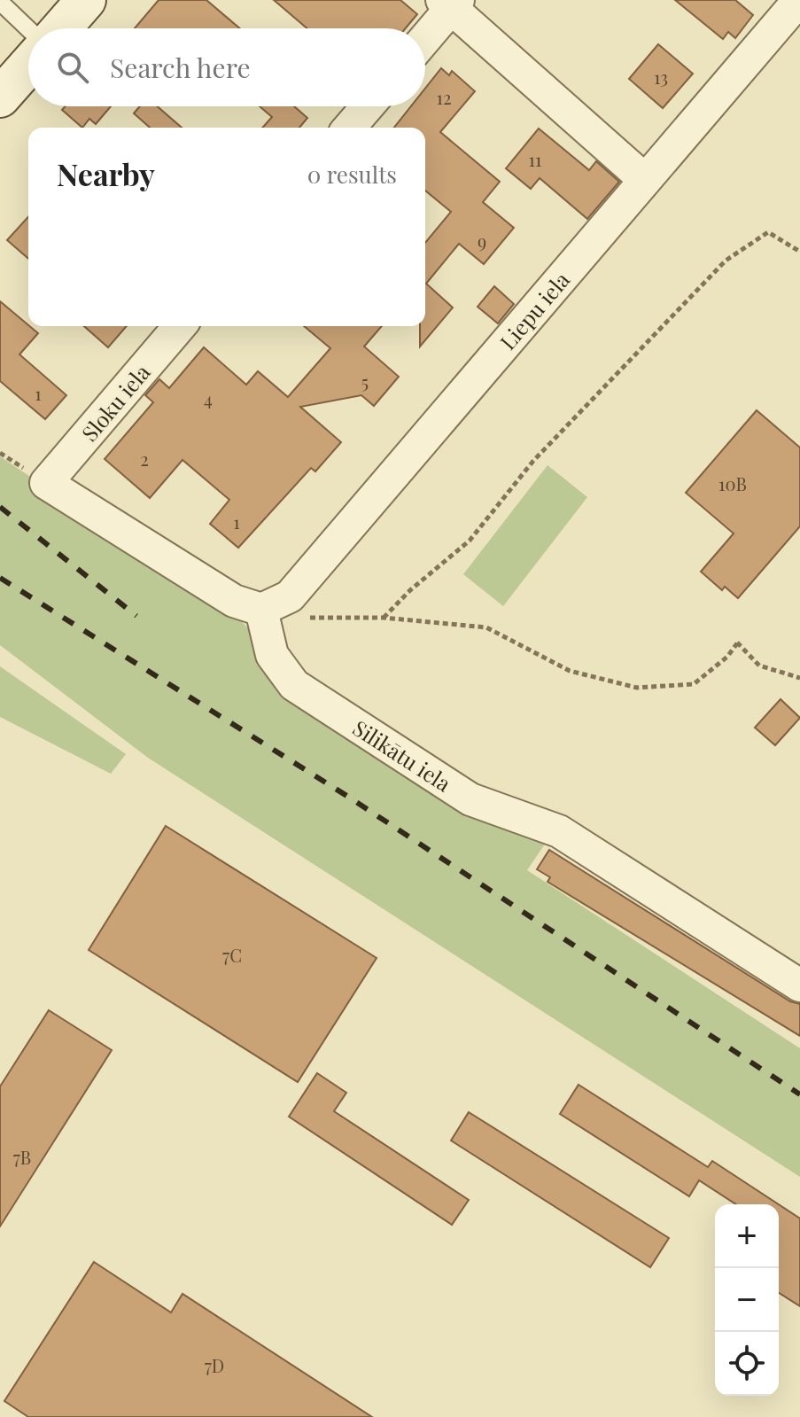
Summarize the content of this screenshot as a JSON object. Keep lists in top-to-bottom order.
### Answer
{
  "streets": {
    "street": ["Liepu iela", "Sloku iela", "Silikātu iela"]
  },
  "crossings": [
    ["Liepu iela", "Sloku iela"],
    ["Liepu iela", "Silikātu iela"],
    ["Sloku iela", "Silikātu iela"]
  ],
  "house_numbers": [
    "13",
    "12",
    "11",
    "9",
    "5",
    "1",
    "4",
    "2",
    "10B",
    "1",
    "7C",
    "7B",
    "7D"
  ],
  "page": {
    "search": "Search here",
    "heading": ["Nearby", "0 results"],
    "map_buttons": ["+", "−"]
  }
}
